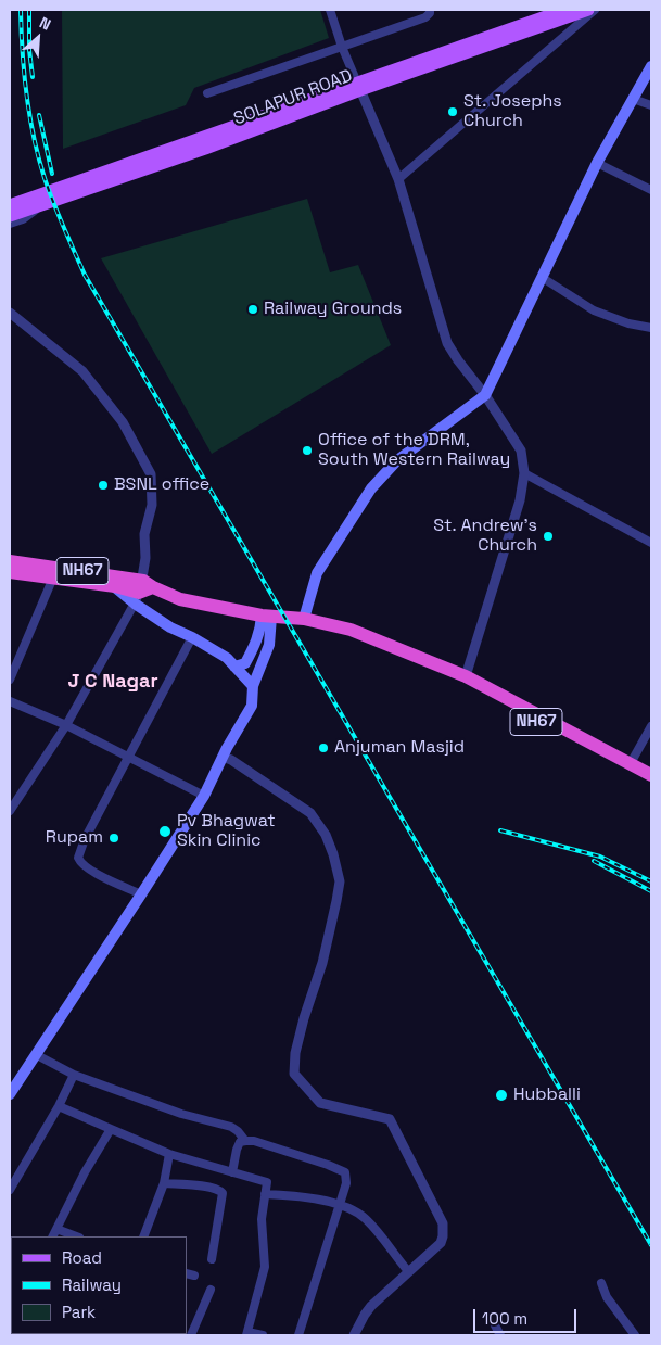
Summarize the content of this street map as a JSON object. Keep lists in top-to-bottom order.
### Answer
{
  "streets": {
    "highway": ["NH67"],
    "main road": ["SOLAPUR ROAD"]
  },
  "districts": ["J C Nagar"],
  "places": [
    "St. Josephs Church",
    "Railway Grounds",
    "Office of the DRM, South Western Railway",
    "BSNL office",
    "St. Andrew's Church",
    "Anjuman Masjid",
    "Pv Bhagwat Skin Clinic",
    "Rupam",
    "Hubballi"
  ],
  "legend": ["Road", "Railway", "Park"],
  "scale_bar": "100 m",
  "north": "top right"
}
